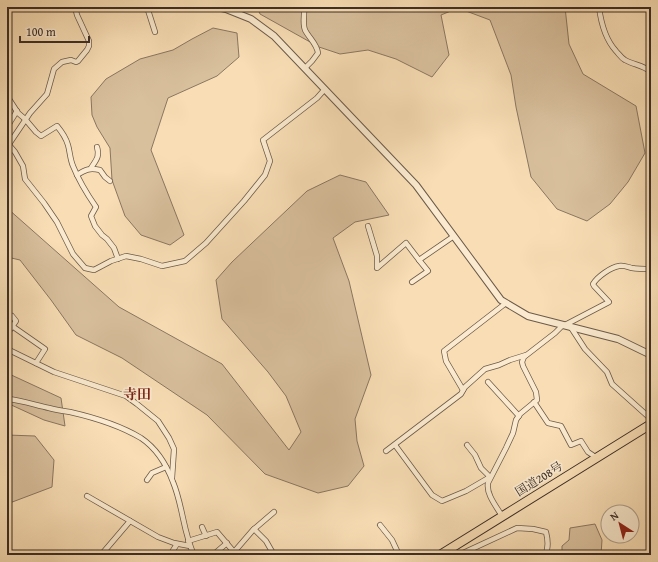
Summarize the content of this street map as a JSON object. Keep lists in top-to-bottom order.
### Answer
{
  "streets": {
    "highway": ["国道208号"]
  },
  "districts": ["寺田"],
  "scale_bar": "100 m",
  "north": "top left"
}
